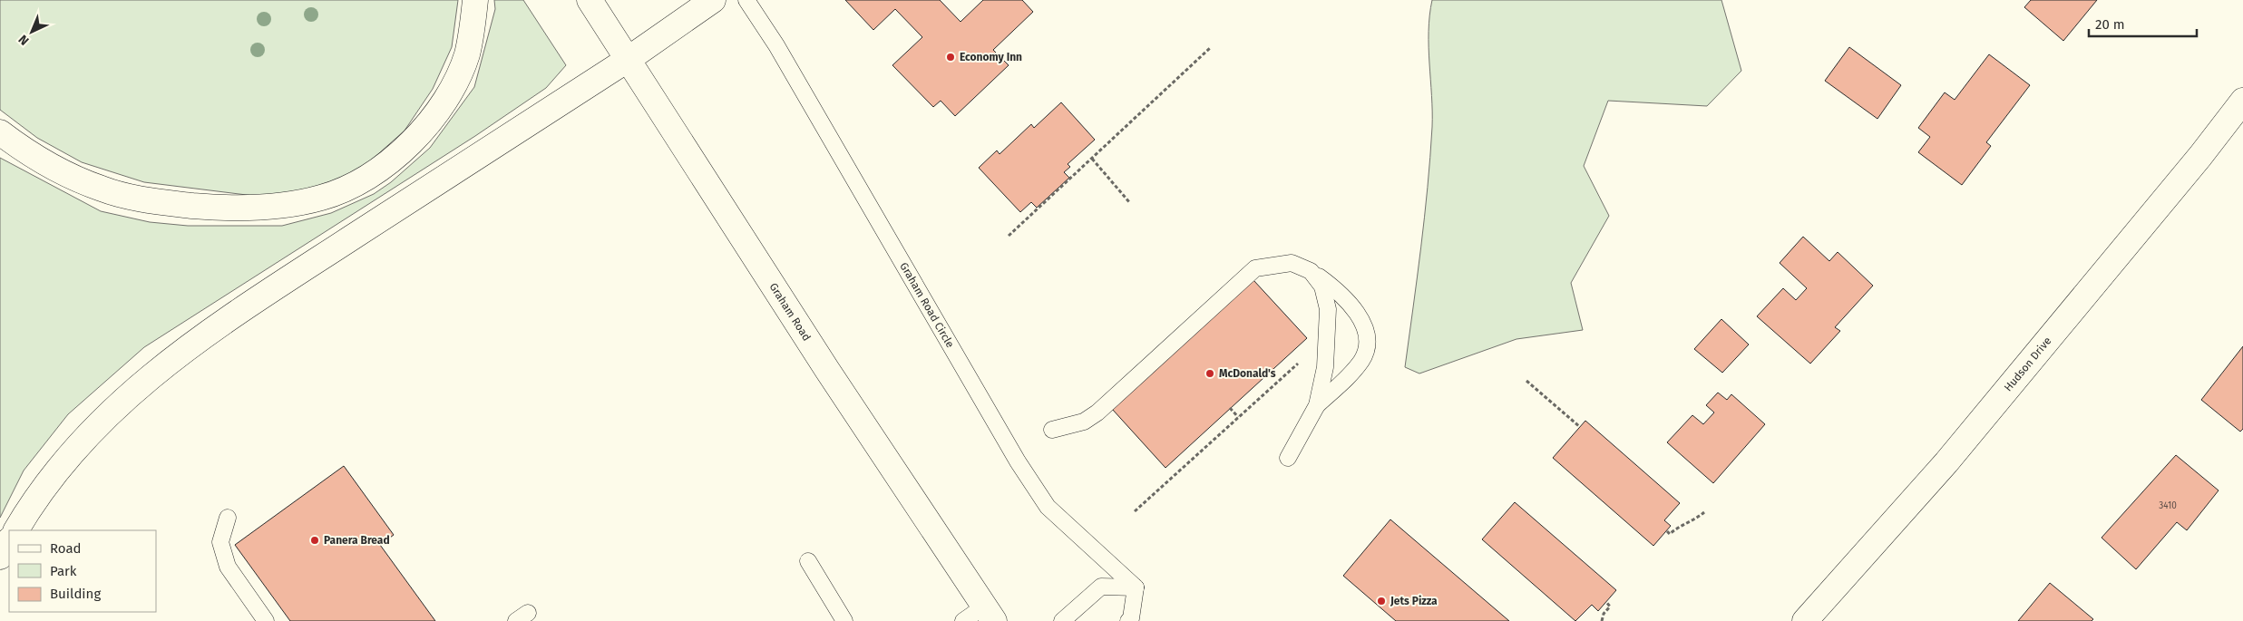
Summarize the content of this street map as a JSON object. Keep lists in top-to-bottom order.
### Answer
{
  "streets": {
    "main road": ["Graham Road", "Hudson Drive"],
    "lane": ["Graham Road Circle"]
  },
  "places": [
    "Economy Inn",
    "McDonald's",
    "Panera Bread",
    "Jets Pizza"
  ],
  "house_numbers": ["3410"],
  "legend": ["Road", "Park", "Building"],
  "scale_bar": "20 m",
  "north": "bottom left"
}
